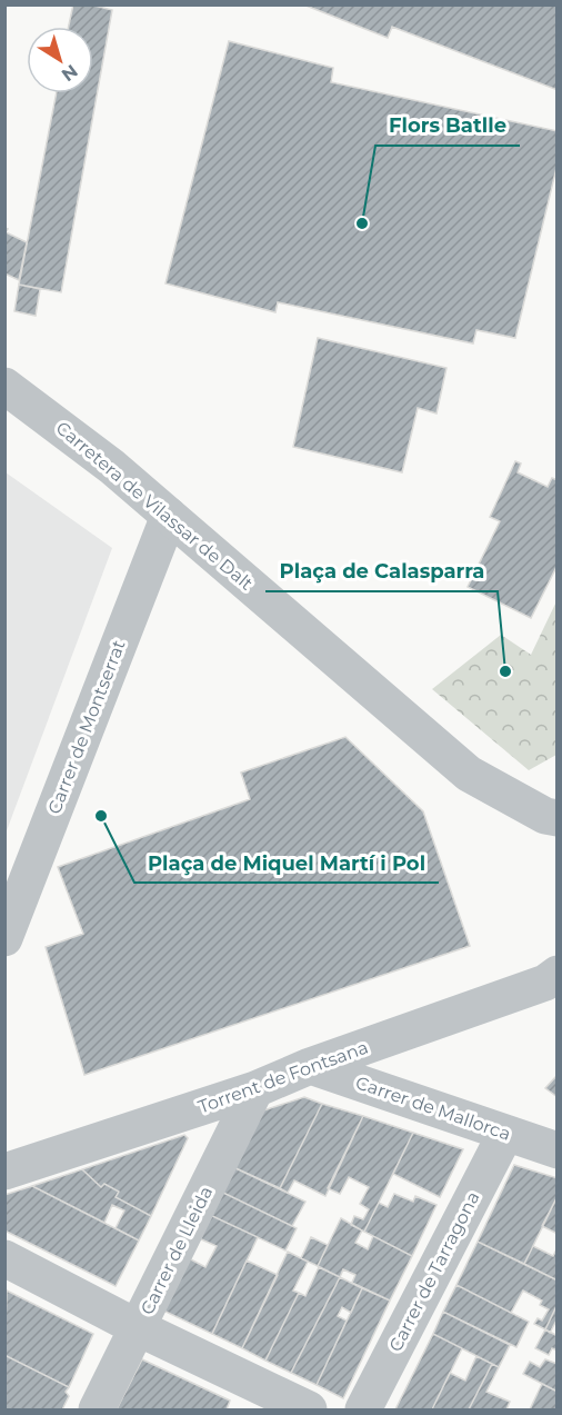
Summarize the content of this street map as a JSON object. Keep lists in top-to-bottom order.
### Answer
{
  "streets": {
    "street": [
      "Carretera de Vilassar de Dalt",
      "Carrer de Montserrat",
      "Torrent de Fontsana",
      "Carrer de Mallorca",
      "Carrer de Lleida",
      "Carrer de Tarragona"
    ]
  },
  "crossings": [
    ["Carretera de Vilassar de Dalt", "Carrer de Montserrat"],
    ["Torrent de Fontsana", "Carrer de Mallorca"],
    ["Torrent de Fontsana", "Carrer de Lleida"],
    ["Carrer de Mallorca", "Carrer de Tarragona"]
  ],
  "places": ["Flors Batlle", "Plaça de Calasparra", "Plaça de Miquel Martí i Pol"],
  "north": "bottom right"
}
